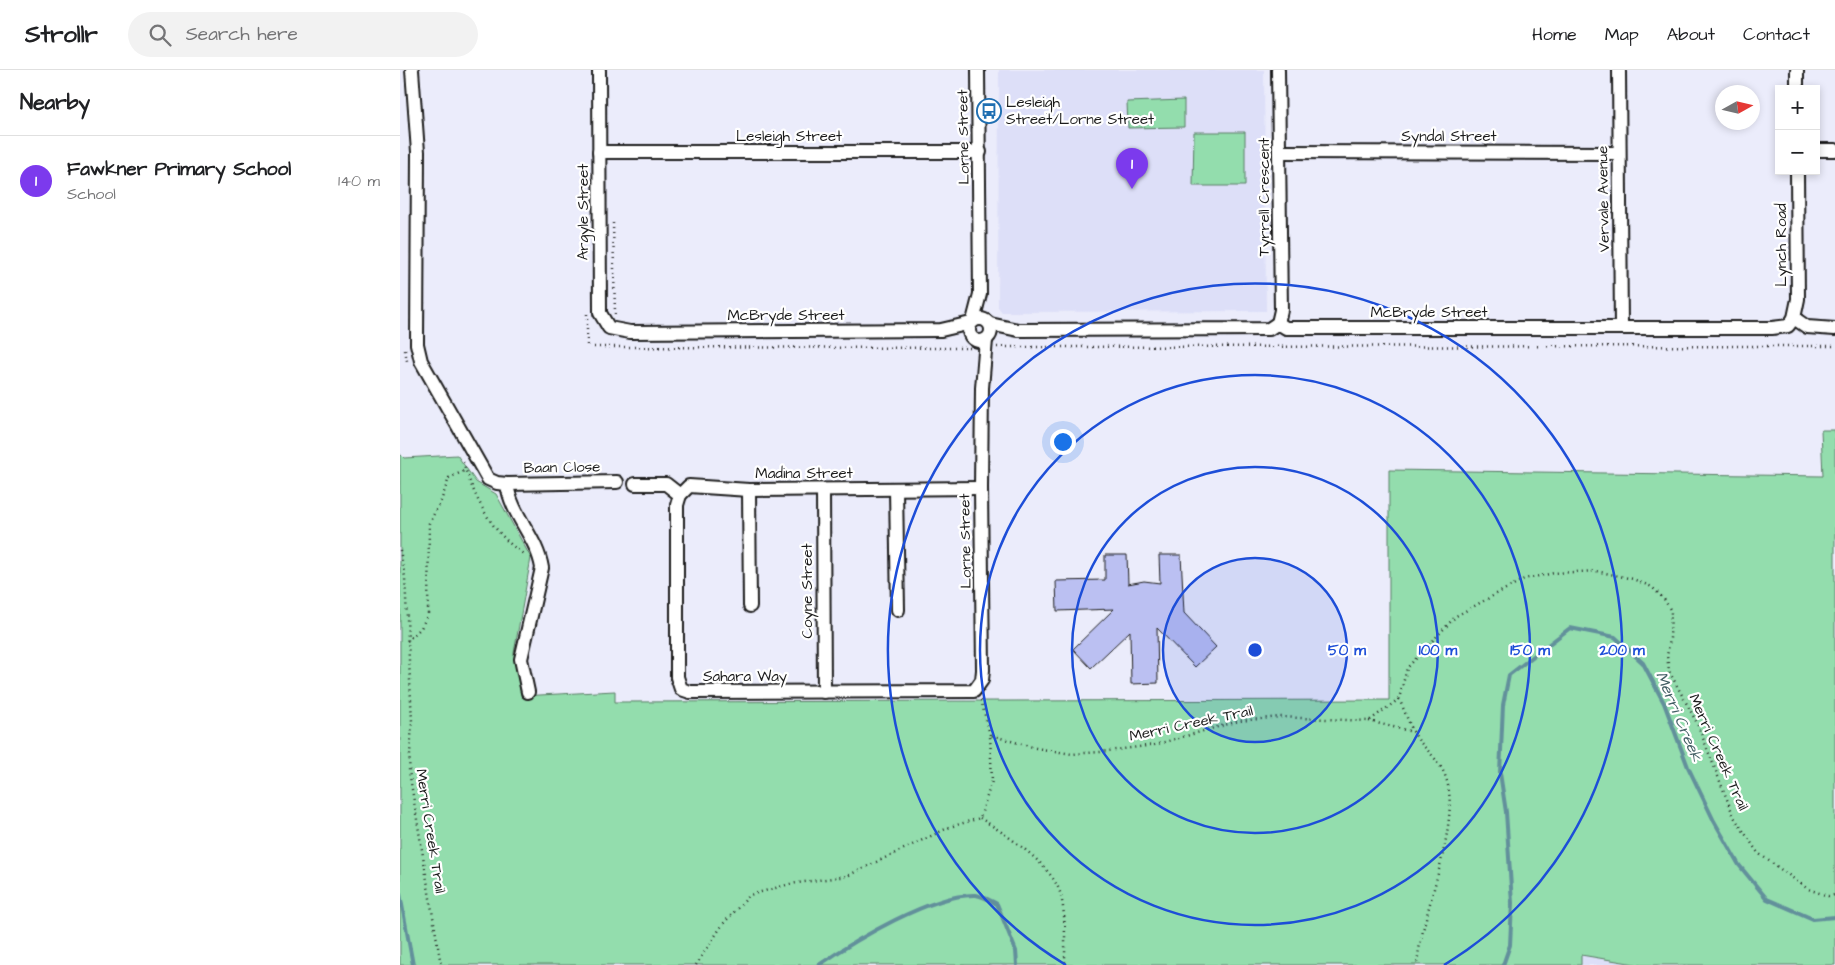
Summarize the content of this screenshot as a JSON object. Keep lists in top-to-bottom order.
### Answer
{
  "streets": {
    "street": [
      "Lesleigh Street",
      "Syndal Street",
      "Lorne Street",
      "Tyrrell Crescent",
      "Vervale Avenue",
      "Argyle Street",
      "Lynch Road",
      "McBryde Street",
      "Baan Close",
      "Madina Street",
      "Coyne Street",
      "Sahara Way"
    ],
    "path": ["Merri Creek Trail"]
  },
  "crossings": [
    ["Lesleigh Street", "Lorne Street"],
    ["Lesleigh Street", "Argyle Street"],
    ["Syndal Street", "Tyrrell Crescent"],
    ["Syndal Street", "Vervale Avenue"],
    ["Lorne Street", "McBryde Street"],
    ["Lorne Street", "Madina Street"],
    ["Lorne Street", "Sahara Way"],
    ["Tyrrell Crescent", "McBryde Street"],
    ["Vervale Avenue", "McBryde Street"],
    ["Argyle Street", "McBryde Street"],
    ["Lynch Road", "McBryde Street"],
    ["Madina Street", "Coyne Street"],
    ["Madina Street", "Sahara Way"],
    ["Coyne Street", "Sahara Way"]
  ],
  "water": ["Merri Creek"],
  "places": {
    "bus stop": ["Lesleigh Street/Lorne Street"]
  },
  "north": "right",
  "page": {
    "header": "Strollr",
    "search": "Search here",
    "nav": [
      "Home",
      "Map",
      "About",
      "Contact"
    ],
    "heading": "Nearby",
    "map_buttons": ["+", "−"],
    "list": [
      {
        "mark": "1",
        "name": "Fawkner Primary School",
        "note": "School",
        "value": "140 m"
      }
    ],
    "pins": "1"
  },
  "rings": [
    "50 m",
    "100 m",
    "150 m",
    "200 m"
  ]
}
